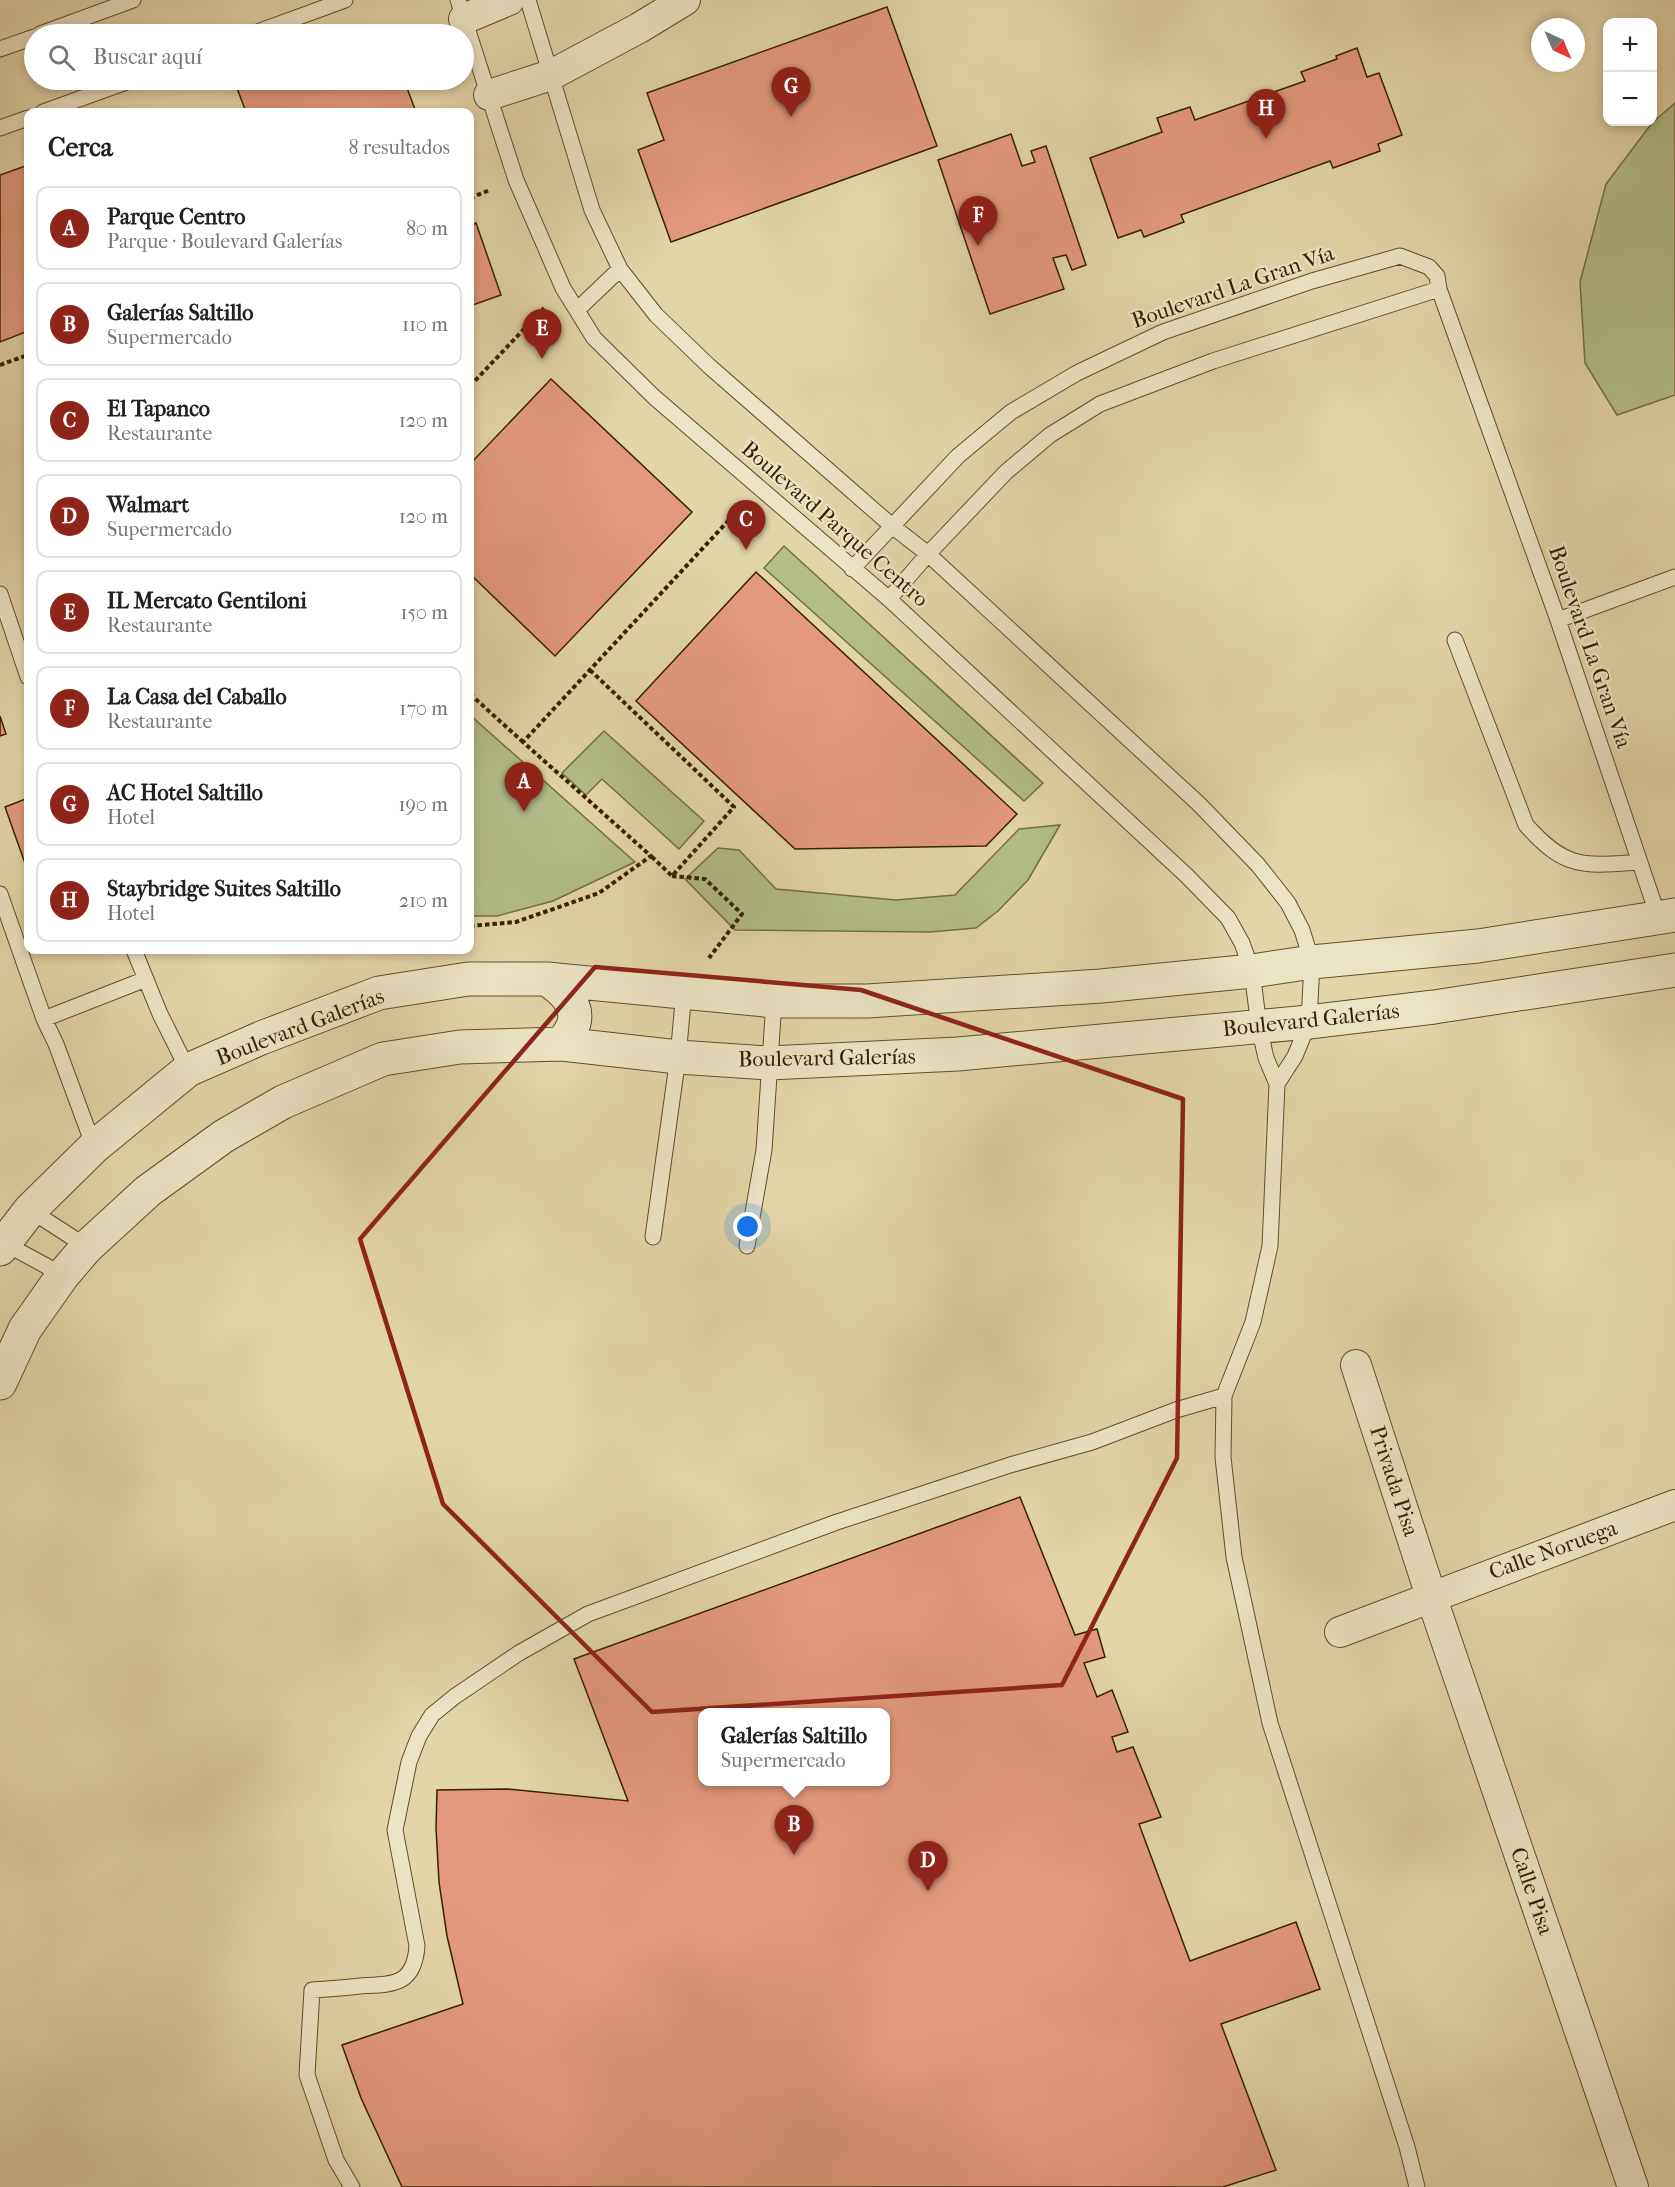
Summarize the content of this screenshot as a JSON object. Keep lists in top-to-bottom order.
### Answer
{
  "streets": {
    "street": [
      "Boulevard Galerías",
      "Privada Pisa",
      "Calle Noruega",
      "Calle Pisa"
    ],
    "lane": ["Boulevard La Gran Vía", "Boulevard Parque Centro"]
  },
  "crossings": [
    ["Boulevard La Gran Vía", "Boulevard Parque Centro"],
    ["Boulevard La Gran Vía", "Boulevard Galerías"],
    ["Boulevard Parque Centro", "Boulevard Galerías"],
    ["Privada Pisa", "Calle Noruega"],
    ["Privada Pisa", "Calle Pisa"],
    ["Calle Noruega", "Calle Pisa"]
  ],
  "north": "bottom right",
  "page": {
    "map_buttons": ["+", "−"],
    "search": "Buscar aquí",
    "pins": [
      "G",
      "H",
      "F",
      "E",
      "C",
      "A",
      "B",
      "D"
    ],
    "heading": ["Cerca", "8 resultados"],
    "list": [
      {
        "mark": "A",
        "name": "Parque Centro",
        "note": "Parque · Boulevard Galerías",
        "value": "80 m"
      },
      {
        "mark": "B",
        "name": "Galerías Saltillo",
        "note": "Supermercado",
        "value": "110 m"
      },
      {
        "mark": "C",
        "name": "El Tapanco",
        "note": "Restaurante",
        "value": "120 m"
      },
      {
        "mark": "D",
        "name": "Walmart",
        "note": "Supermercado",
        "value": "120 m"
      },
      {
        "mark": "E",
        "name": "IL Mercato Gentiloni",
        "note": "Restaurante",
        "value": "150 m"
      },
      {
        "mark": "F",
        "name": "La Casa del Caballo",
        "note": "Restaurante",
        "value": "170 m"
      },
      {
        "mark": "G",
        "name": "AC Hotel Saltillo",
        "note": "Hotel",
        "value": "190 m"
      },
      {
        "mark": "H",
        "name": "Staybridge Suites Saltillo",
        "note": "Hotel",
        "value": "210 m"
      }
    ],
    "popup": ["Galerías Saltillo", "Supermercado"]
  }
}
